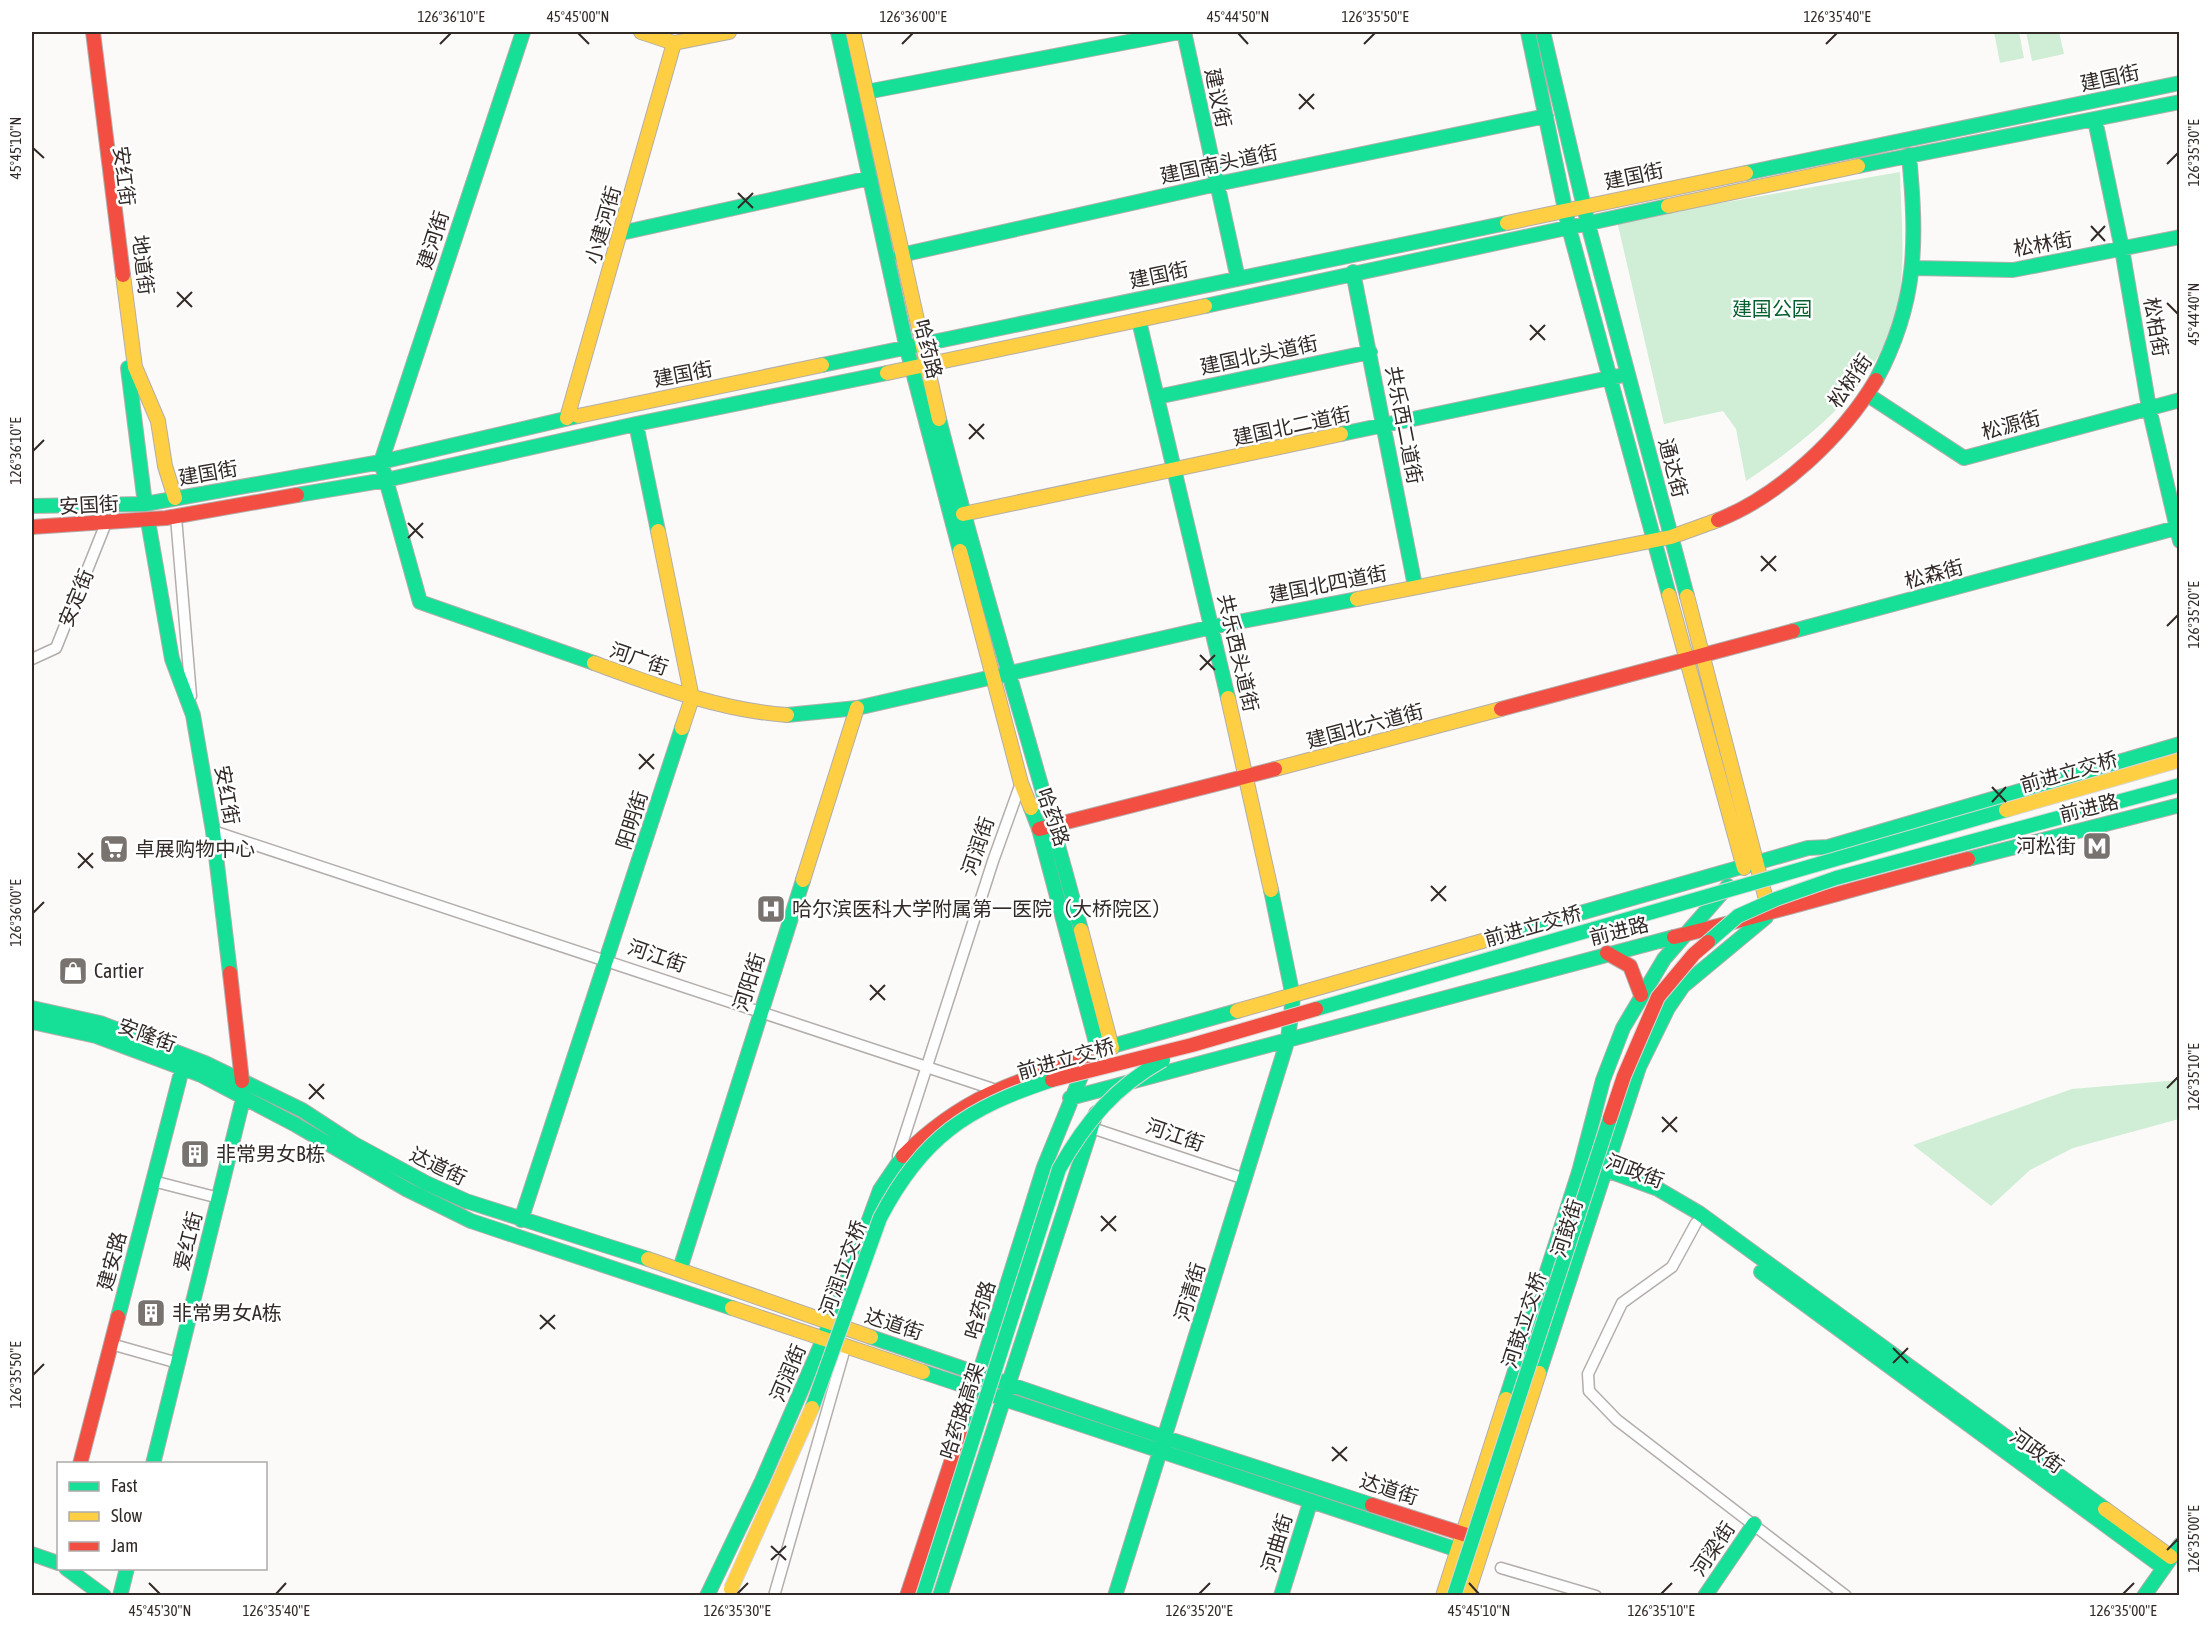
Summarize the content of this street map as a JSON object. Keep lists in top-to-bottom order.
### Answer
{
  "streets": {
    "main road": [
      "建国街",
      "建议街",
      "建国南头道街",
      "安红街",
      "小建河街",
      "建河街",
      "松林街",
      "地道街",
      "松柏街",
      "哈药路",
      "建国北头道街",
      "松树街",
      "共乐西二道街",
      "松源街",
      "建国北二道街",
      "通达街",
      "安国街",
      "松森街",
      "建国北四道街",
      "共乐西头道街",
      "河广街",
      "建国北六道街",
      "前进立交桥",
      "前进路",
      "阳明街",
      "河润街",
      "河阳街",
      "安隆街",
      "达道街",
      "河政街",
      "河鼓街",
      "爱红街",
      "建安路",
      "河润立交桥",
      "河清街",
      "河鼓立交桥",
      "哈药路高架",
      "河曲街",
      "河梁街"
    ],
    "street": ["安定街", "河江街"]
  },
  "crossings": [
    ["建国街", "建议街"],
    ["建国街", "安红街"],
    ["建国街", "小建河街"],
    ["建国街", "建河街"],
    ["建国街", "地道街"],
    ["建国街", "松柏街"],
    ["建国街", "哈药路"],
    ["建国街", "松树街"],
    ["建国街", "共乐西二道街"],
    ["建国街", "通达街"],
    ["建国街", "安国街"],
    ["建国街", "共乐西头道街"],
    ["建国街", "河广街"],
    ["建国街", "阳明街"],
    ["建议街", "建国南头道街"],
    ["建国南头道街", "哈药路"],
    ["建国南头道街", "通达街"],
    ["安红街", "安国街"],
    ["安红街", "河江街"],
    ["安红街", "安隆街"],
    ["安红街", "达道街"],
    ["建河街", "河广街"],
    ["松林街", "松柏街"],
    ["松林街", "松树街"],
    ["松柏街", "松源街"],
    ["松柏街", "松森街"],
    ["哈药路", "建国北二道街"],
    ["哈药路", "建国北四道街"],
    ["哈药路", "河广街"],
    ["哈药路", "建国北六道街"],
    ["哈药路", "前进路"],
    ["哈药路", "河润街"],
    ["哈药路", "河江街"],
    ["哈药路", "达道街"],
    ["建国北头道街", "共乐西二道街"],
    ["建国北头道街", "共乐西头道街"],
    ["松树街", "松源街"],
    ["松树街", "通达街"],
    ["松树街", "建国北四道街"],
    ["共乐西二道街", "建国北二道街"],
    ["共乐西二道街", "建国北四道街"],
    ["建国北二道街", "通达街"],
    ["建国北二道街", "共乐西头道街"],
    ["通达街", "松森街"],
    ["通达街", "建国北四道街"],
    ["通达街", "建国北六道街"],
    ["通达街", "前进路"],
    ["通达街", "河鼓街"],
    ["安国街", "安定街"],
    ["松森街", "建国北六道街"],
    ["建国北四道街", "共乐西头道街"],
    ["建国北四道街", "河广街"],
    ["共乐西头道街", "建国北六道街"],
    ["共乐西头道街", "前进路"],
    ["共乐西头道街", "河清街"],
    ["河广街", "阳明街"],
    ["河广街", "河阳街"],
    ["前进立交桥", "河润立交桥"],
    ["前进立交桥", "河鼓立交桥"],
    ["前进立交桥", "哈药路高架"],
    ["前进路", "河鼓街"],
    ["前进路", "河清街"],
    ["阳明街", "河江街"],
    ["阳明街", "达道街"],
    ["河润街", "河江街"],
    ["河润街", "达道街"],
    ["河江街", "河阳街"],
    ["河江街", "河清街"],
    ["河阳街", "达道街"],
    ["安隆街", "达道街"],
    ["安隆街", "爱红街"],
    ["安隆街", "建安路"],
    ["达道街", "河鼓街"],
    ["达道街", "爱红街"],
    ["达道街", "河清街"],
    ["达道街", "河曲街"],
    ["河政街", "河鼓街"]
  ],
  "parks": ["建国公园"],
  "places": {
    "metro station": ["河松街"],
    "supermarket": ["卓展购物中心"],
    "hospital": ["哈尔滨医科大学附属第一医院（大桥院区）"],
    "shop": ["Cartier"],
    "building": ["非常男女B栋", "非常男女A栋"]
  },
  "legend": ["Fast", "Slow", "Jam"],
  "coordinates": [
    "126°36'10\"E",
    "45°45'00\"N",
    "126°36'00\"E",
    "45°44'50\"N",
    "126°35'50\"E",
    "126°35'40\"E",
    "45°45'10\"N",
    "126°35'30\"E",
    "45°44'40\"N",
    "126°35'20\"E",
    "126°35'10\"E",
    "126°35'00\"E",
    "45°45'30\"N"
  ]
}
